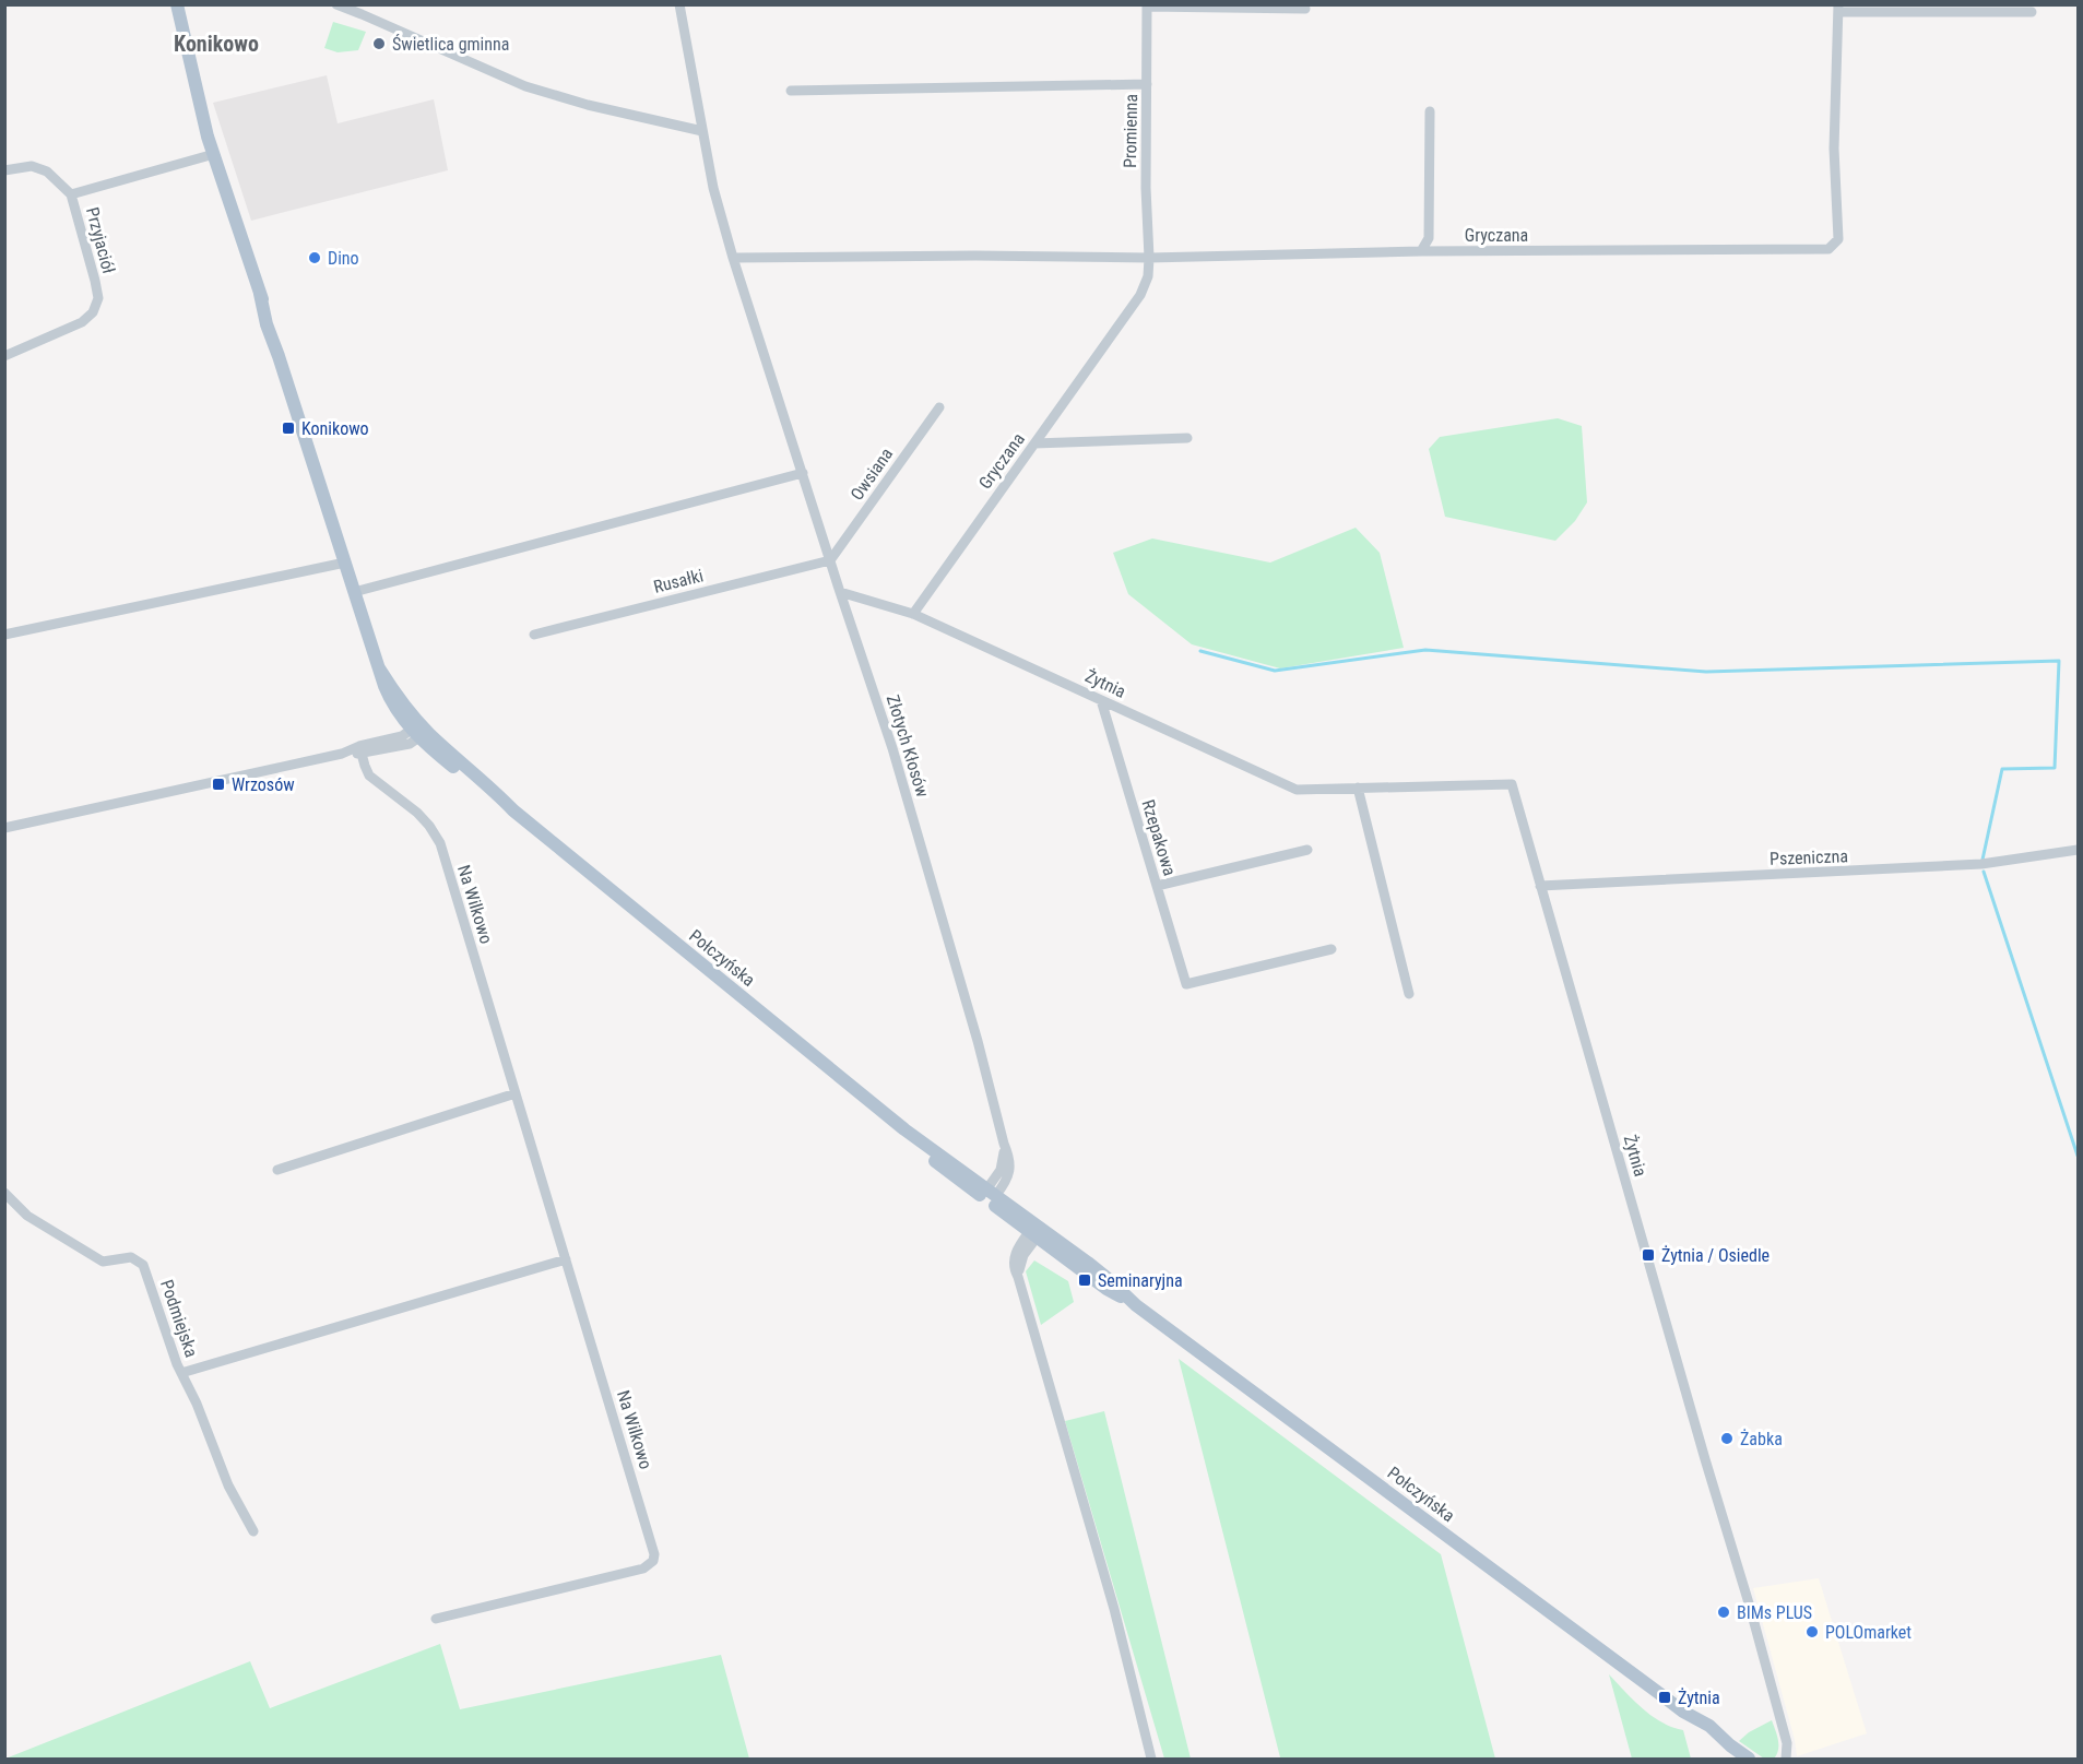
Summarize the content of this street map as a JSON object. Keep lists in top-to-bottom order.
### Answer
{
  "streets": {
    "main road": ["Połczyńska"],
    "street": [
      "Promienna",
      "Gryczana",
      "Przyjaciół",
      "Owsiana",
      "Rusałki",
      "Żytnia",
      "Złotych Kłosów",
      "Rzepakowa",
      "Pszeniczna",
      "Na Wilkowo",
      "Podmiejska"
    ]
  },
  "crossings": [
    ["Promienna", "Gryczana"],
    ["Gryczana", "Żytnia"],
    ["Gryczana", "Złotych Kłosów"],
    ["Przyjaciół", "Połczyńska"],
    ["Owsiana", "Rusałki"],
    ["Owsiana", "Złotych Kłosów"],
    ["Rusałki", "Złotych Kłosów"],
    ["Żytnia", "Złotych Kłosów"],
    ["Żytnia", "Rzepakowa"],
    ["Żytnia", "Pszeniczna"],
    ["Złotych Kłosów", "Połczyńska"]
  ],
  "districts": ["Konikowo"],
  "places": {
    "other": [
      "Świetlica gminna",
      "Dino",
      "Żabka",
      "BIMs PLUS",
      "POLOmarket"
    ],
    "transit": [
      "Konikowo",
      "Wrzosów",
      "Żytnia / Osiedle",
      "Seminaryjna",
      "Żytnia"
    ]
  }
}
